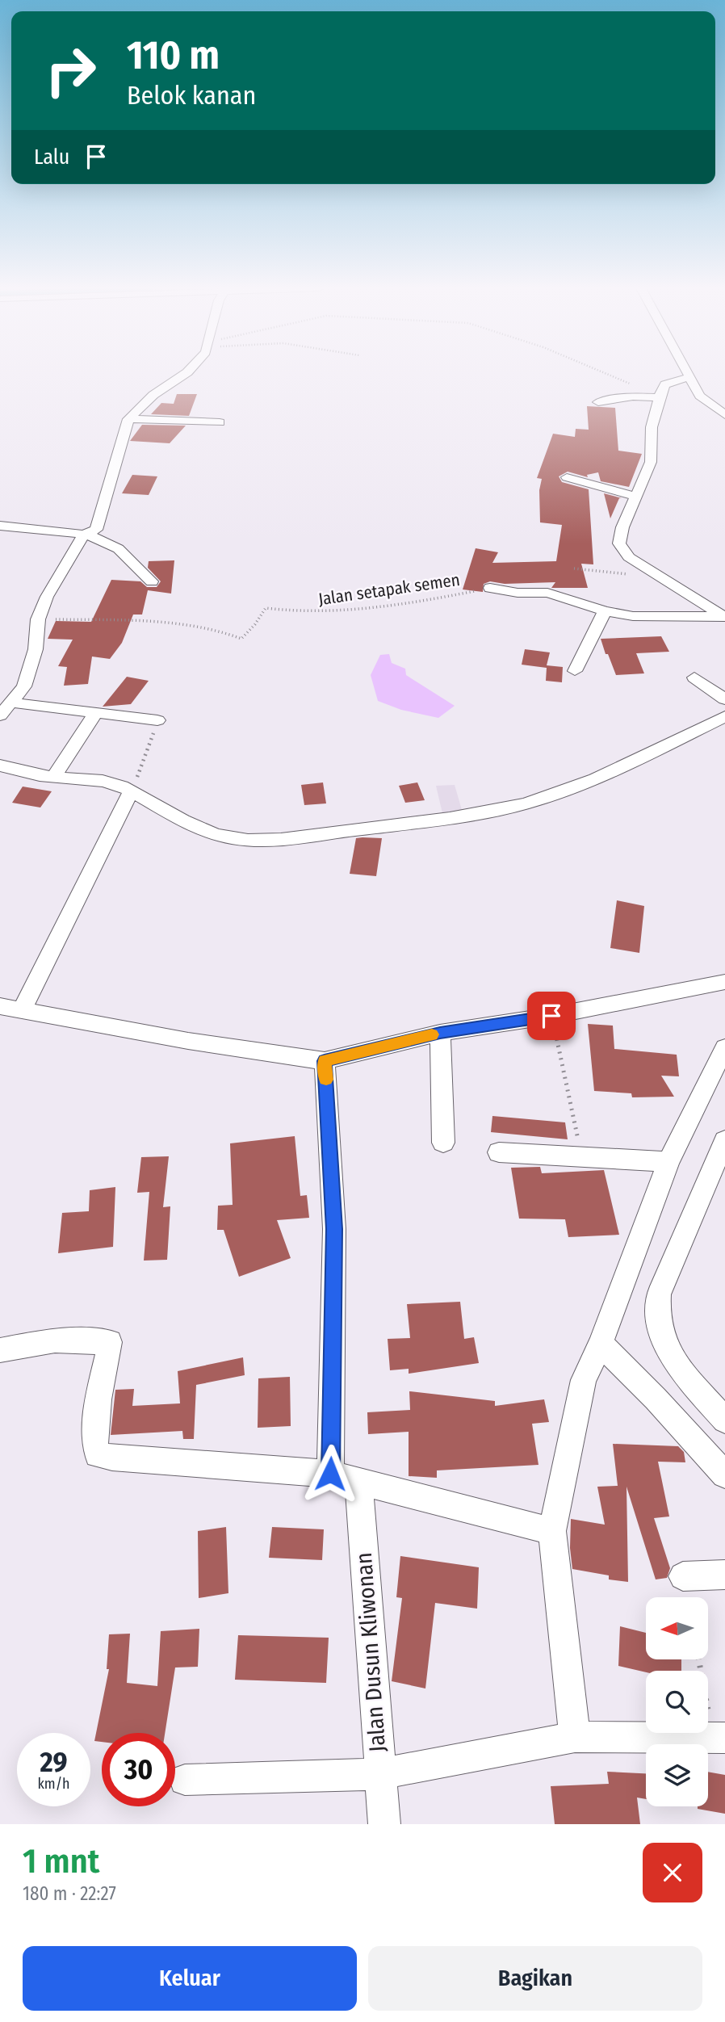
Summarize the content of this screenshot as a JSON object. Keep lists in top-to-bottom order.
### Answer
{
  "streets": {
    "street": ["Jalan Dusun Kliwonan"],
    "path": ["Jalan setapak semen"]
  },
  "north": "left",
  "page": {
    "turn": ["110 m", "Belok kanan"],
    "then": "Lalu",
    "speed": "29 km/h",
    "limit": "30",
    "heading": ["1 mnt", "180 m · 22:27"],
    "buttons": ["Keluar", "Bagikan"]
  }
}
